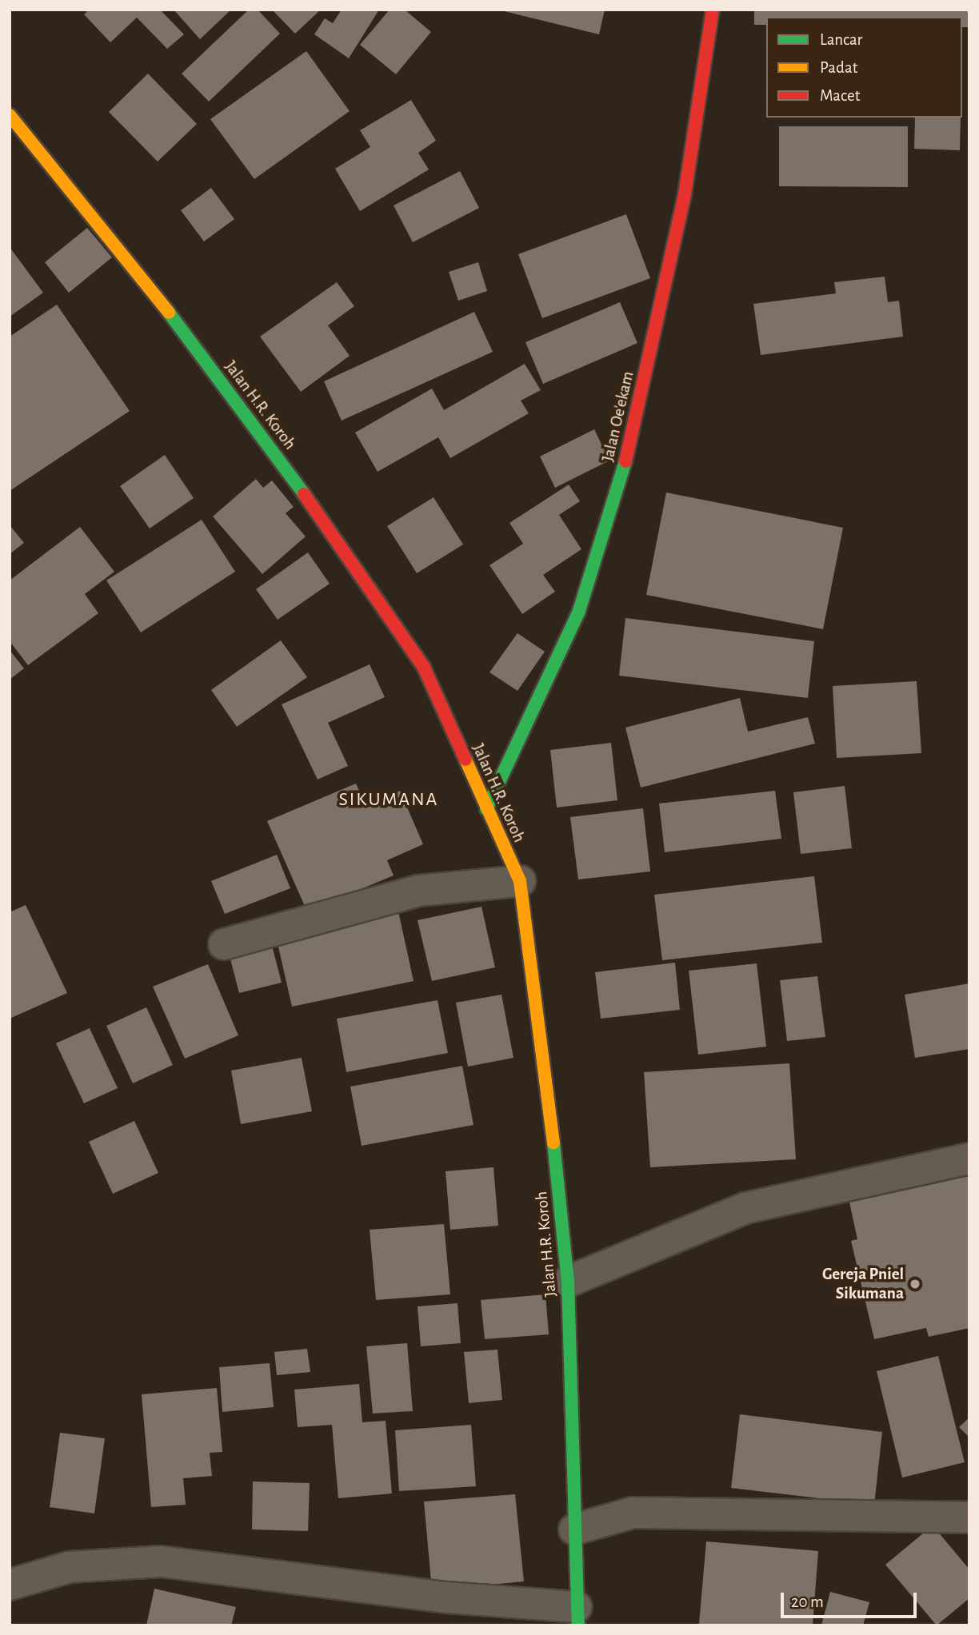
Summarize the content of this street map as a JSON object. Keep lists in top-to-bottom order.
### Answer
{
  "streets": {
    "main road": ["Jalan H.R. Koroh", "Jalan Oe'ekam"]
  },
  "crossings": [
    ["Jalan H.R. Koroh", "Jalan Oe'ekam"]
  ],
  "districts": ["SIKUMANA"],
  "places": ["Gereja Pniel Sikumana"],
  "legend": ["Lancar", "Padat", "Macet"],
  "scale_bar": "20 m"
}
